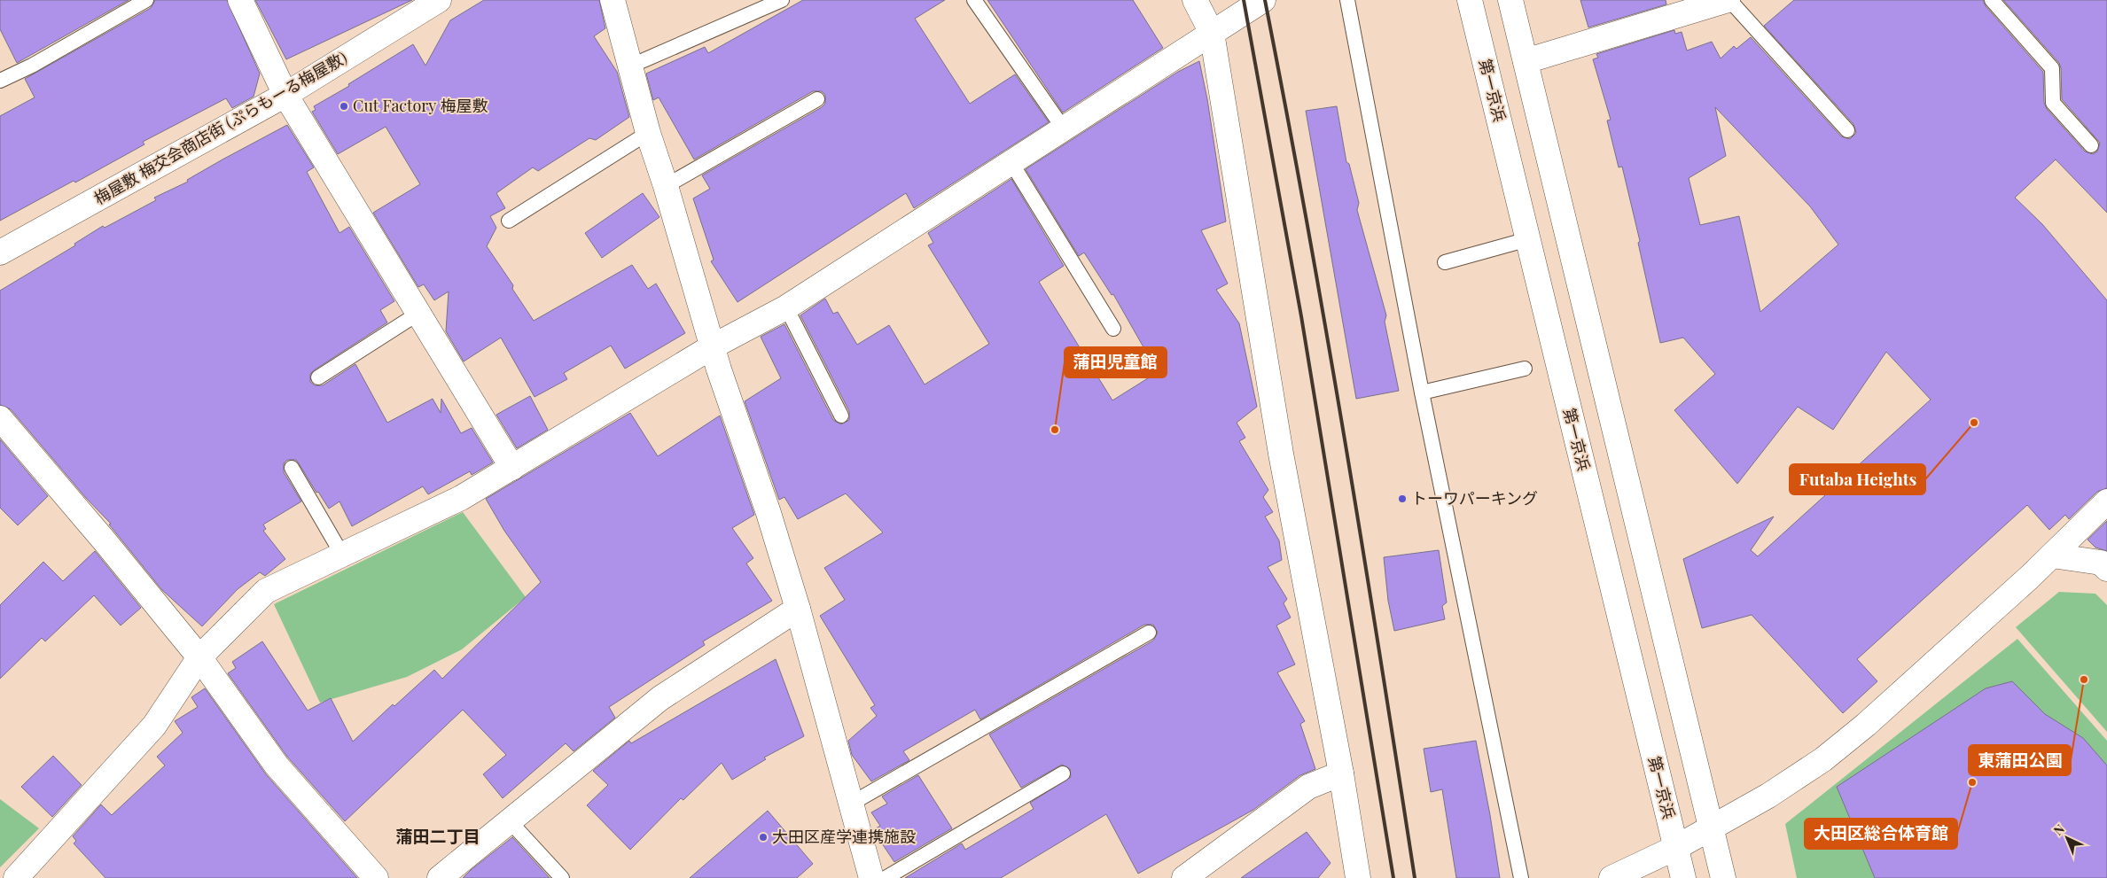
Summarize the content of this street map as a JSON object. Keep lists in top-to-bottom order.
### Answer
{
  "streets": {
    "main road": ["第一京浜", "梅屋敷 梅交会商店街 (ぷらもーる梅屋敷)"]
  },
  "districts": ["蒲田二丁目"],
  "places": [
    "Cut Factory 梅屋敷",
    "Futaba Heights",
    "蒲田児童館",
    "トーワパーキング",
    "東蒲田公園",
    "大田区総合体育館",
    "大田区産学連携施設"
  ],
  "north": "top left"
}
